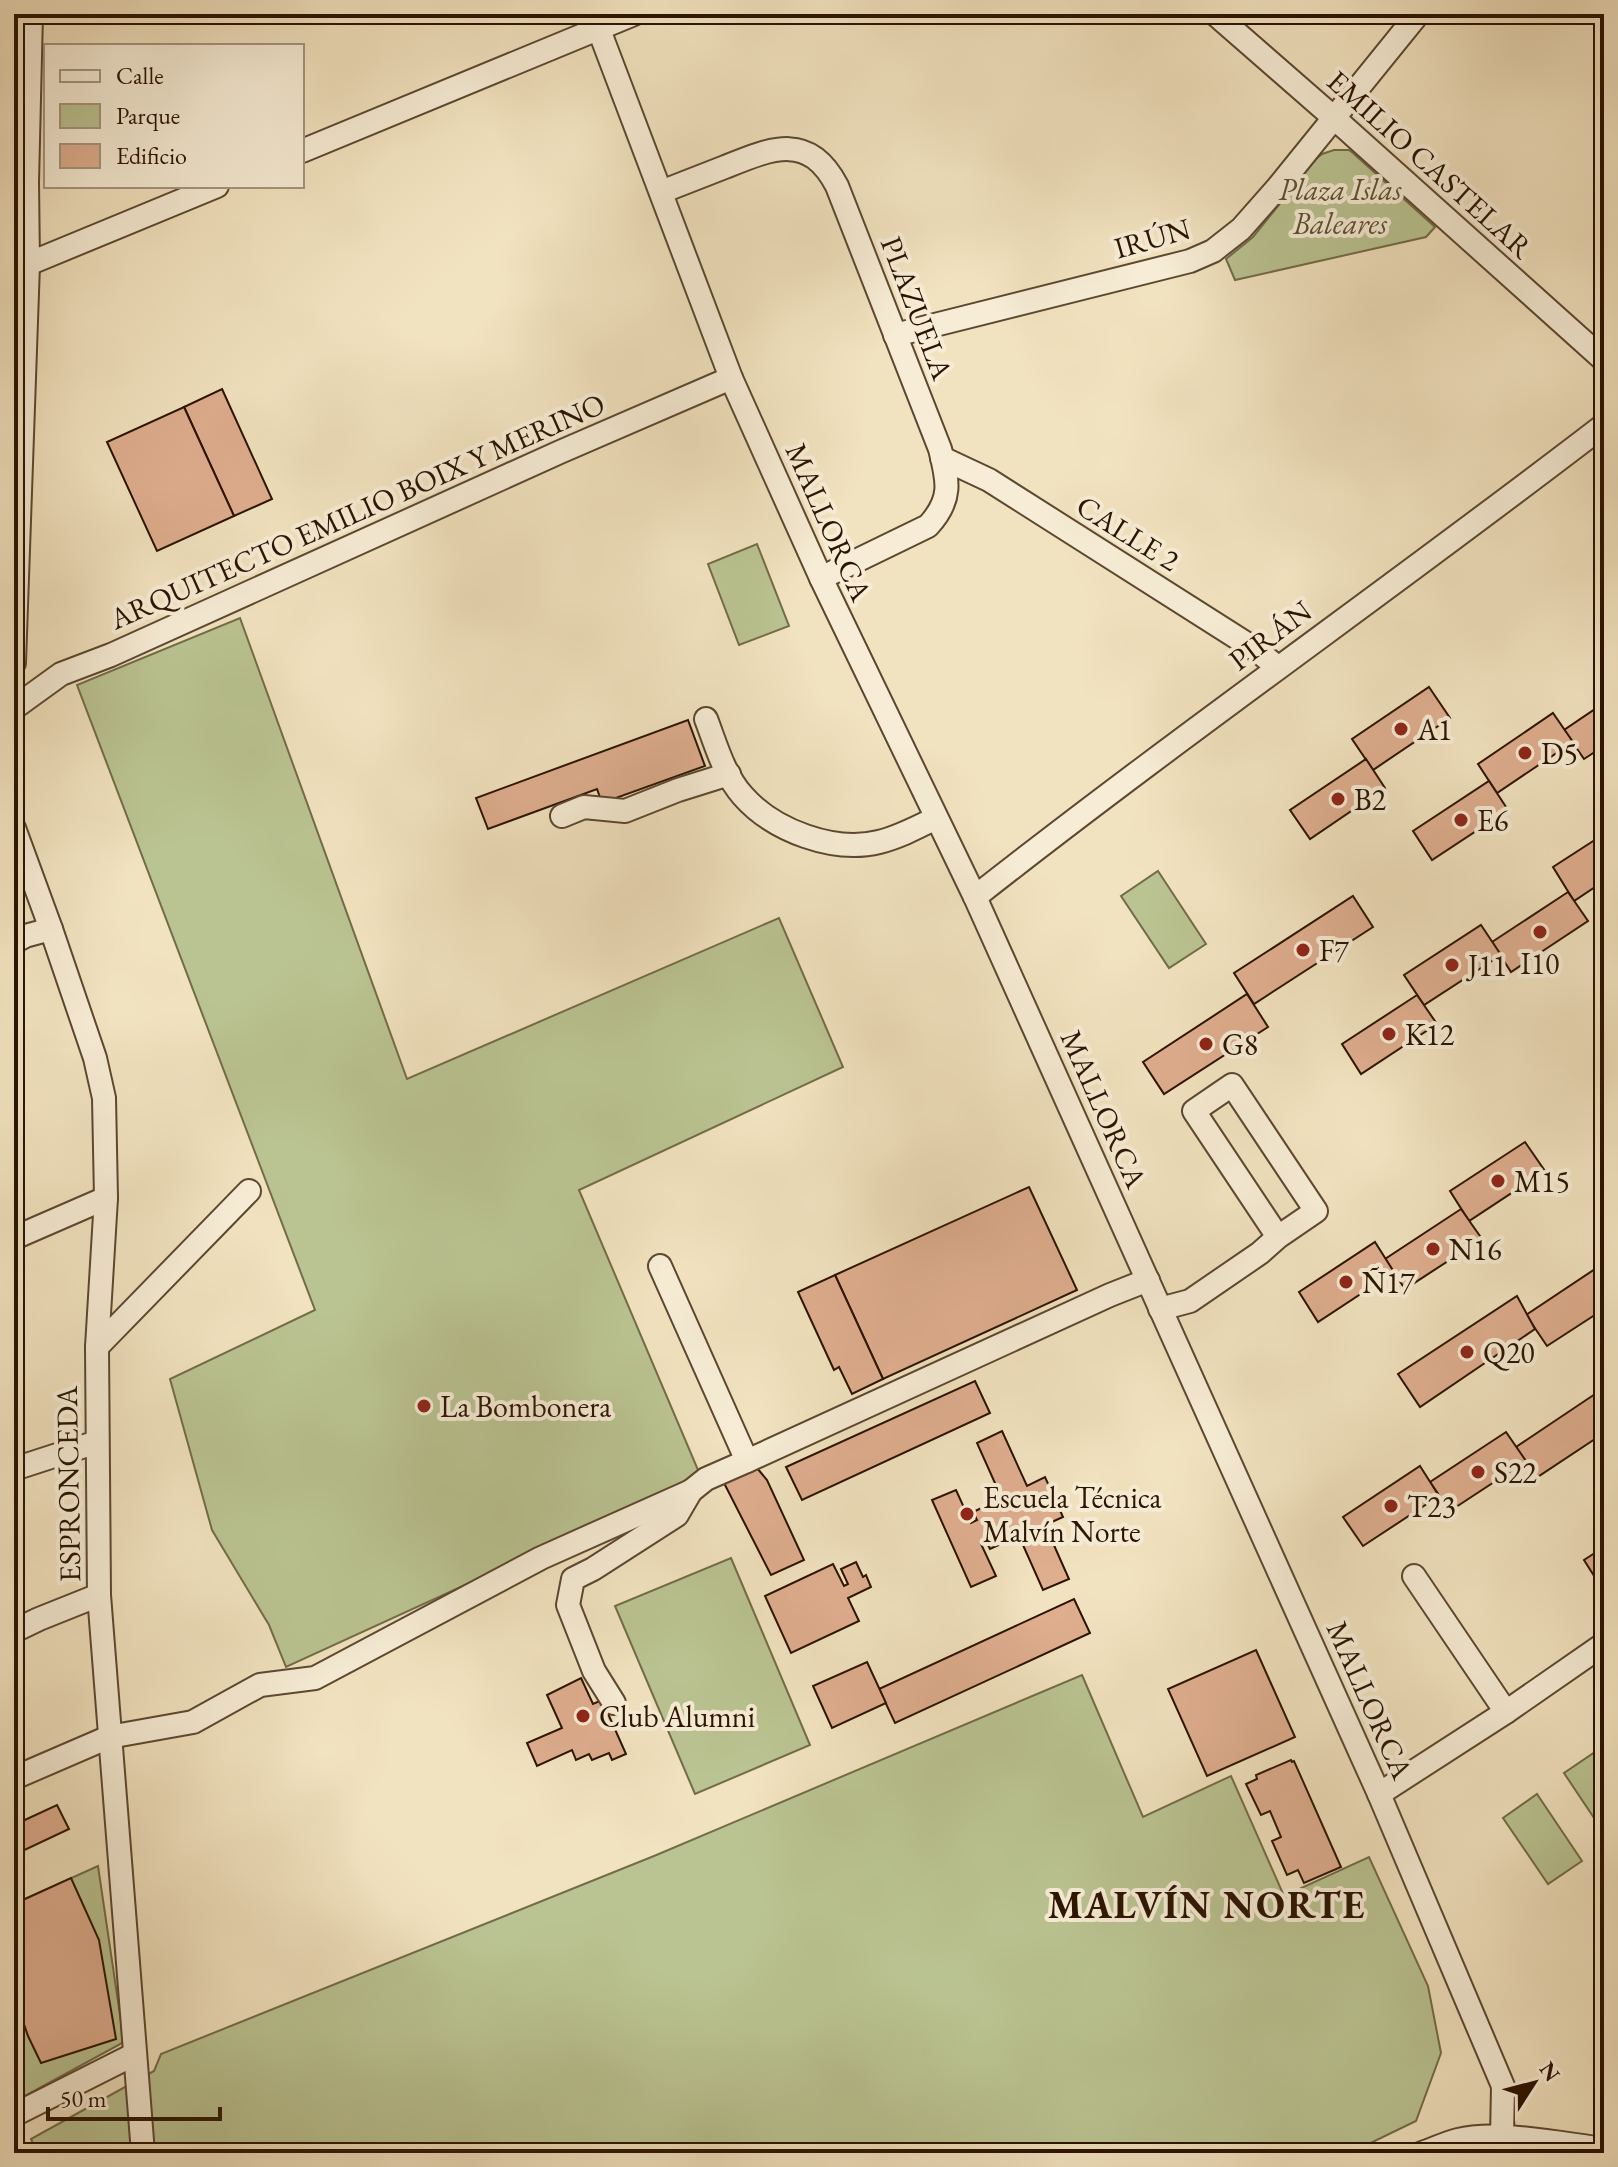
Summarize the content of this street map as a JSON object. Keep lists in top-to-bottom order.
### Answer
{
  "streets": {
    "street": [
      "EMILIO CASTELAR",
      "IRÚN",
      "PLAZUELA",
      "ARQUITECTO EMILIO BOIX Y MERINO",
      "MALLORCA",
      "CALLE 2",
      "PIRÁN",
      "ESPRONCEDA"
    ]
  },
  "crossings": [
    ["EMILIO CASTELAR", "IRÚN"],
    ["IRÚN", "PLAZUELA"],
    ["PLAZUELA", "MALLORCA"],
    ["PLAZUELA", "CALLE 2"],
    ["ARQUITECTO EMILIO BOIX Y MERINO", "MALLORCA"],
    ["MALLORCA", "PIRÁN"],
    ["CALLE 2", "PIRÁN"]
  ],
  "districts": ["MALVÍN NORTE"],
  "parks": ["Plaza Islas Baleares"],
  "places": [
    "A1",
    "D5",
    "B2",
    "E6",
    "I10",
    "F7",
    "J11",
    "K12",
    "G8",
    "M15",
    "N16",
    "Ñ17",
    "Q20",
    "La Bombonera",
    "S22",
    "T23",
    "Escuela Técnica Malvín Norte",
    "Club Alumni"
  ],
  "legend": ["Calle", "Parque", "Edificio"],
  "scale_bar": "50 m",
  "north": "top right"
}
